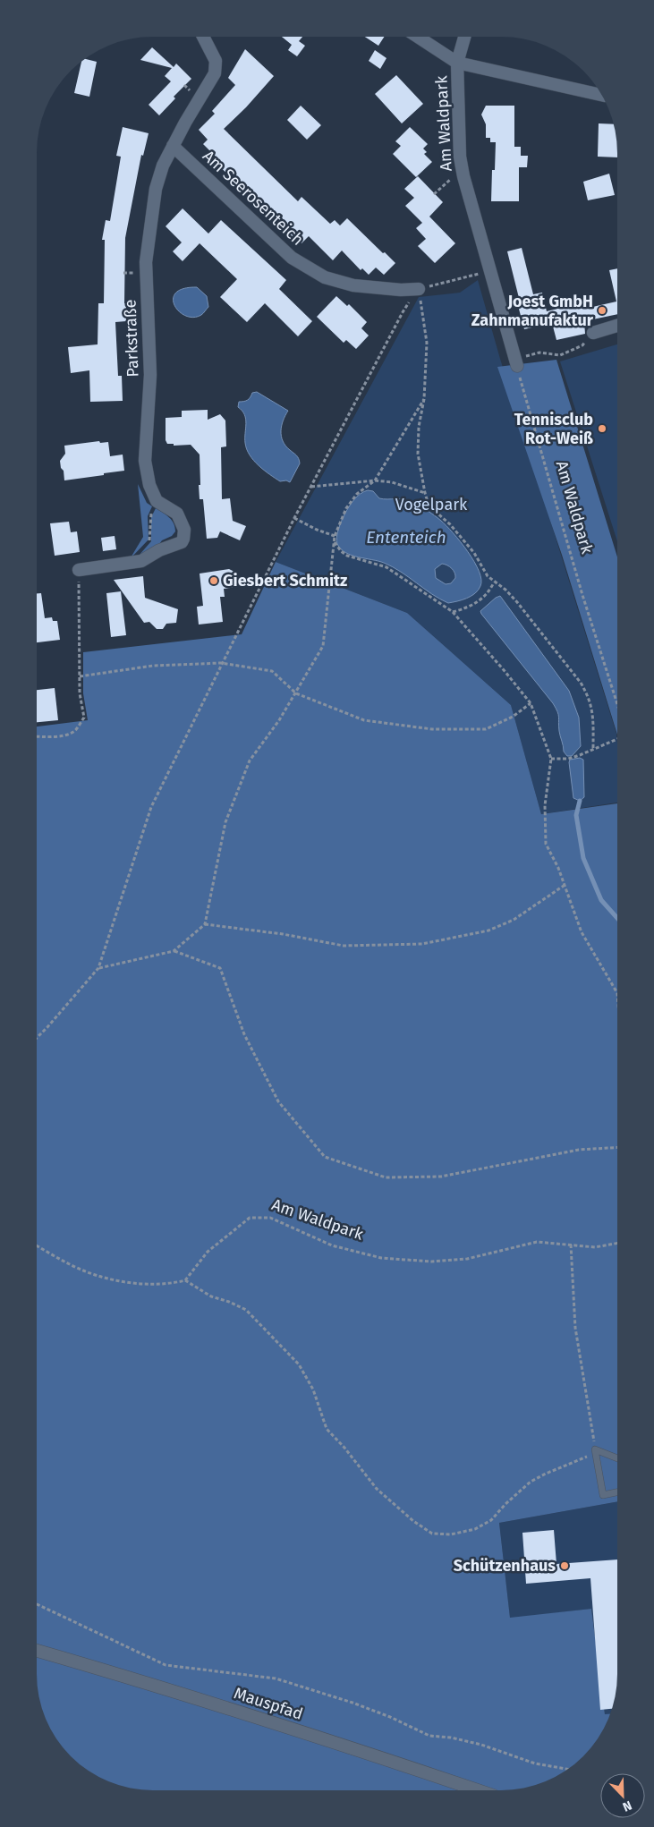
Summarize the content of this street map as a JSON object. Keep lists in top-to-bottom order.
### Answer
{
  "streets": {
    "street": [
      "Am Waldpark",
      "Am Seerosenteich",
      "Parkstraße",
      "Mauspfad"
    ]
  },
  "crossings": [
    ["Am Seerosenteich", "Parkstraße"]
  ],
  "water": ["Ententeich"],
  "parks": ["Vogelpark"],
  "places": [
    "Joest GmbH Zahnmanufaktur",
    "Tennisclub Rot-Weiß",
    "Giesbert Schmitz",
    "Schützenhaus"
  ],
  "north": "bottom right"
}
